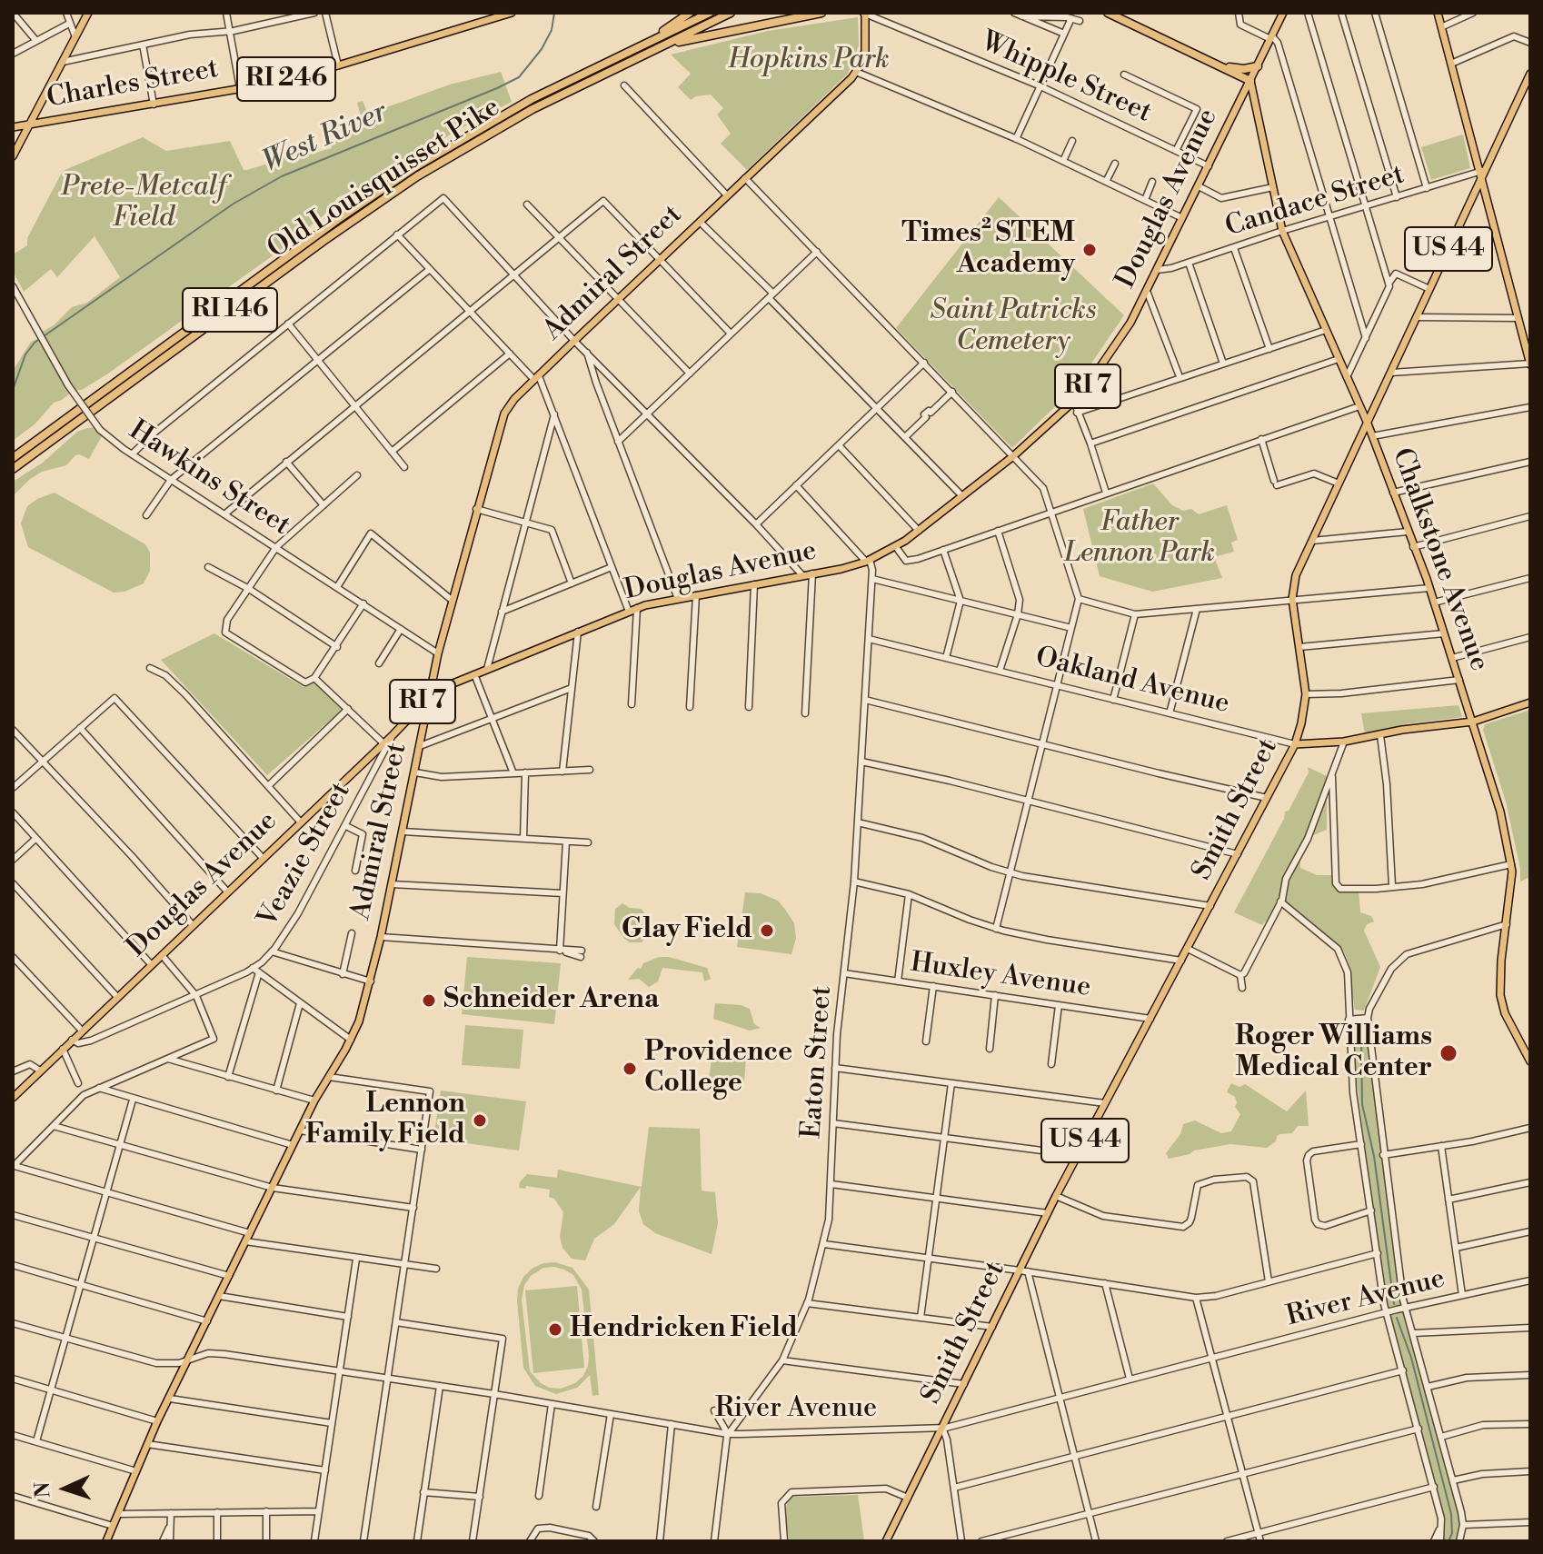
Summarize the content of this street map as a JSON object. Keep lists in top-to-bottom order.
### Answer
{
  "streets": {
    "highway": ["Old Louisquisset Pike", "RI 146"],
    "main road": [
      "RI 246",
      "Charles Street",
      "Douglas Avenue",
      "US 44",
      "Admiral Street",
      "RI 7",
      "Chalkstone Avenue",
      "Oakland Avenue",
      "Smith Street"
    ],
    "street": [
      "Whipple Street",
      "Candace Street",
      "Hawkins Street",
      "Veazie Street",
      "Huxley Avenue",
      "Eaton Street",
      "River Avenue"
    ]
  },
  "crossings": [
    ["Whipple Street", "Douglas Avenue"],
    ["Douglas Avenue", "Candace Street"],
    ["Douglas Avenue", "Admiral Street"],
    ["Douglas Avenue", "Chalkstone Avenue"],
    ["Douglas Avenue", "Veazie Street"],
    ["Douglas Avenue", "Eaton Street"],
    ["Candace Street", "Chalkstone Avenue"],
    ["Candace Street", "Smith Street"],
    ["Admiral Street", "Hawkins Street"],
    ["Admiral Street", "River Avenue"],
    ["Chalkstone Avenue", "Oakland Avenue"],
    ["Chalkstone Avenue", "Smith Street"],
    ["Oakland Avenue", "Smith Street"],
    ["Oakland Avenue", "Eaton Street"],
    ["Smith Street", "Huxley Avenue"],
    ["Smith Street", "River Avenue"],
    ["Huxley Avenue", "Eaton Street"],
    ["Eaton Street", "River Avenue"]
  ],
  "water": ["West River"],
  "parks": [
    "Hopkins Park",
    "Prete-Metcalf Field",
    "Saint Patricks Cemetery",
    "Father Lennon Park"
  ],
  "places": [
    "Times² STEM Academy",
    "Glay Field",
    "Schneider Arena",
    "Roger Williams Medical Center",
    "Providence College",
    "Lennon Family Field",
    "Hendricken Field"
  ],
  "north": "left"
}
